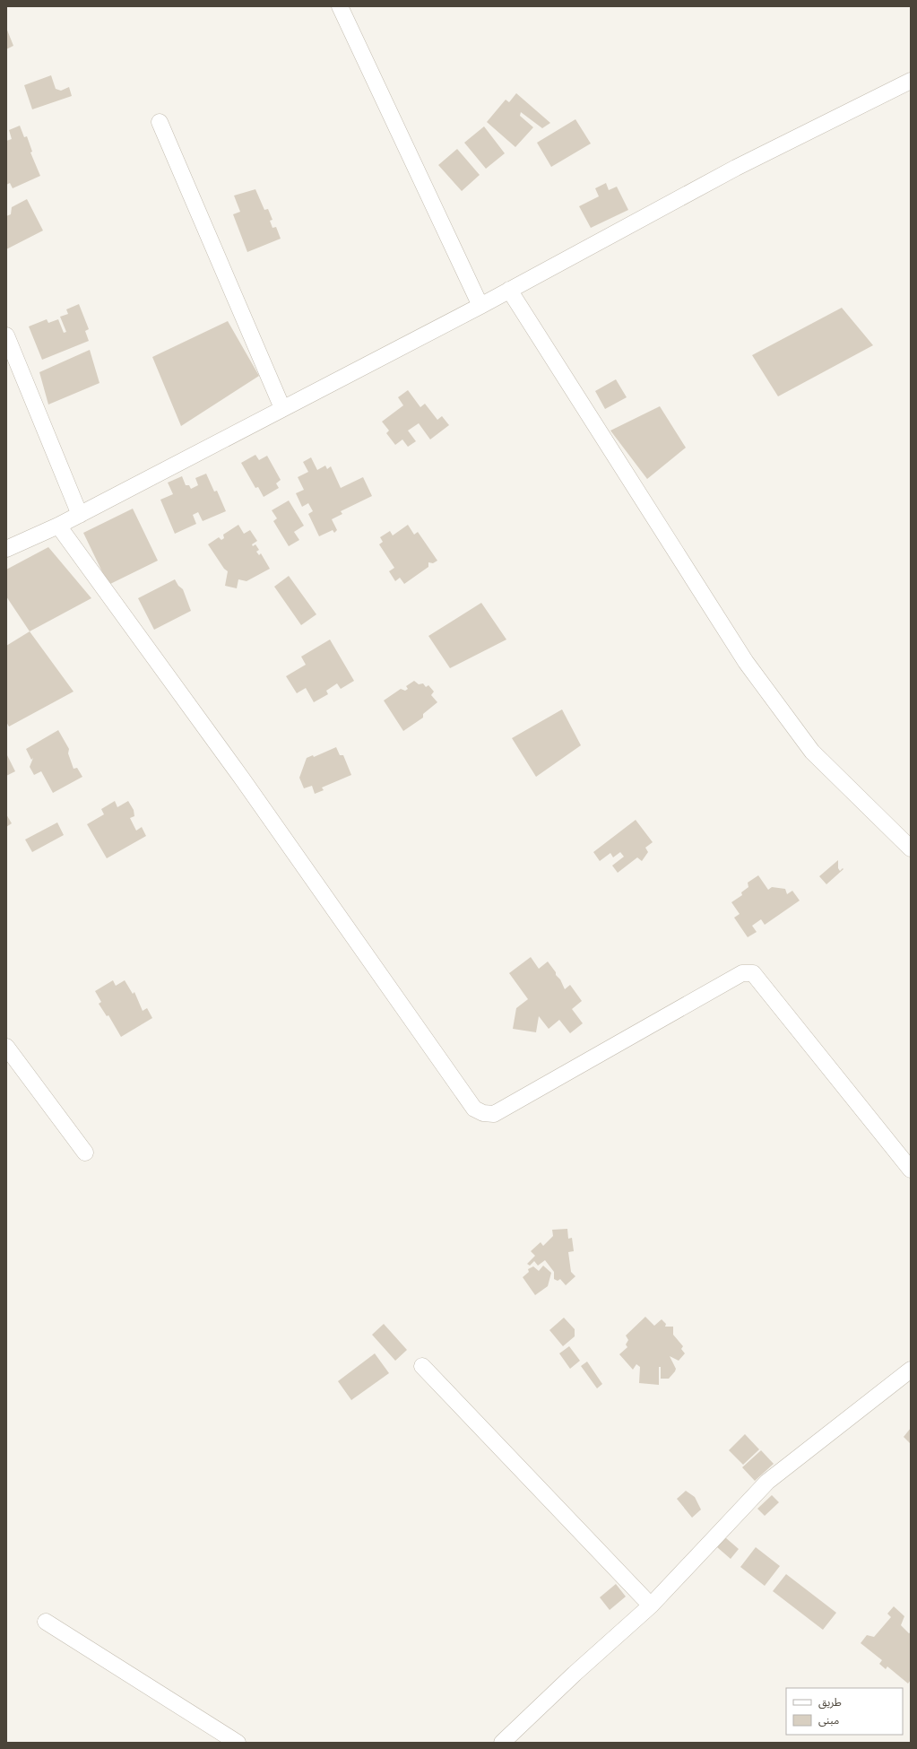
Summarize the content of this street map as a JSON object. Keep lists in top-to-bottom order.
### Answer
{
  "legend": ["طريق", "مبنى"]
}
